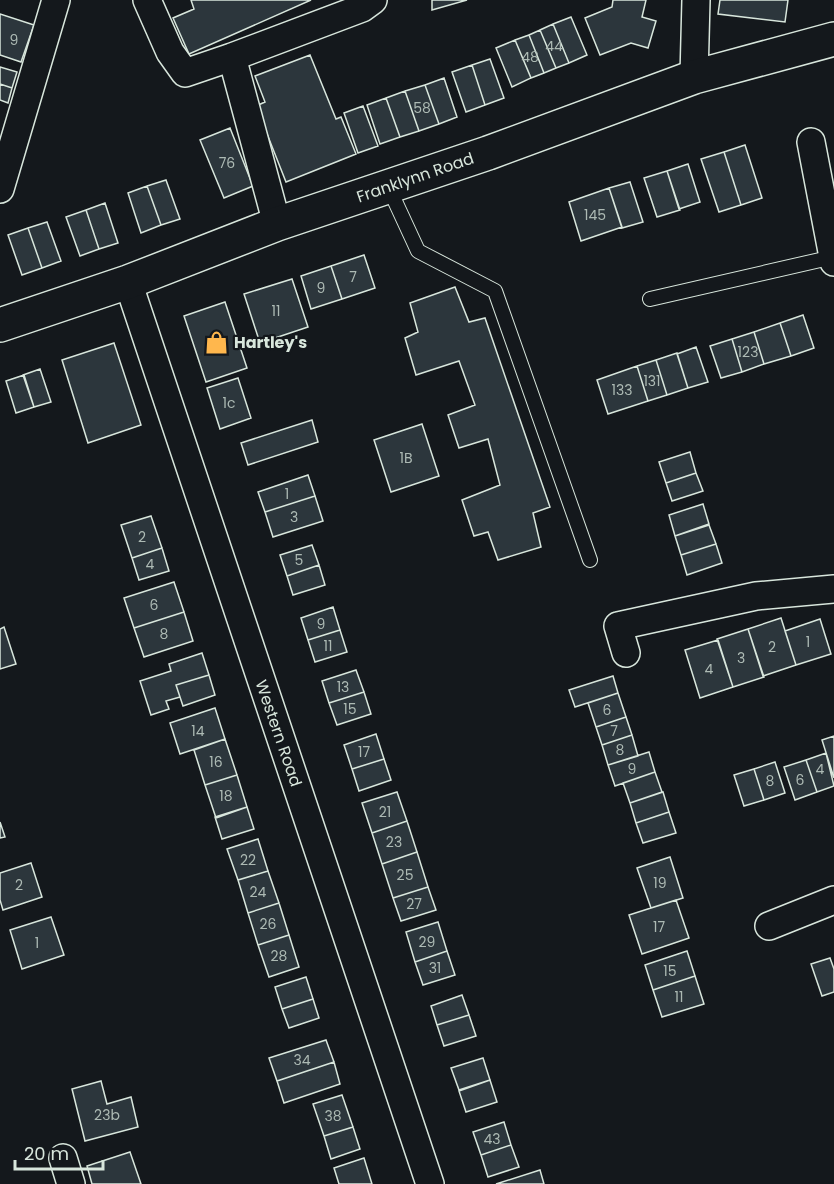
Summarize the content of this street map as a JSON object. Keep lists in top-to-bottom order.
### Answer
{
  "streets": {
    "main road": ["Franklynn Road"],
    "street": ["Western Road"]
  },
  "crossings": [
    ["Franklynn Road", "Western Road"]
  ],
  "places": {
    "shop": ["Hartley's"]
  },
  "house_numbers": [
    "9",
    "44",
    "48",
    "58",
    "76",
    "145",
    "7",
    "9",
    "11",
    "123",
    "131",
    "133",
    "1c",
    "1B",
    "1",
    "3",
    "2",
    "5",
    "4",
    "6",
    "9",
    "8",
    "1",
    "11",
    "2",
    "3",
    "4",
    "13",
    "15",
    "6",
    "14",
    "7",
    "8",
    "17",
    "16",
    "9",
    "4",
    "6",
    "8",
    "18",
    "21",
    "23",
    "22",
    "25",
    "19",
    "2",
    "24",
    "27",
    "26",
    "17",
    "29",
    "1",
    "28",
    "31",
    "15",
    "11",
    "34",
    "23b",
    "38",
    "43"
  ],
  "scale_bar": "20 m"
}
